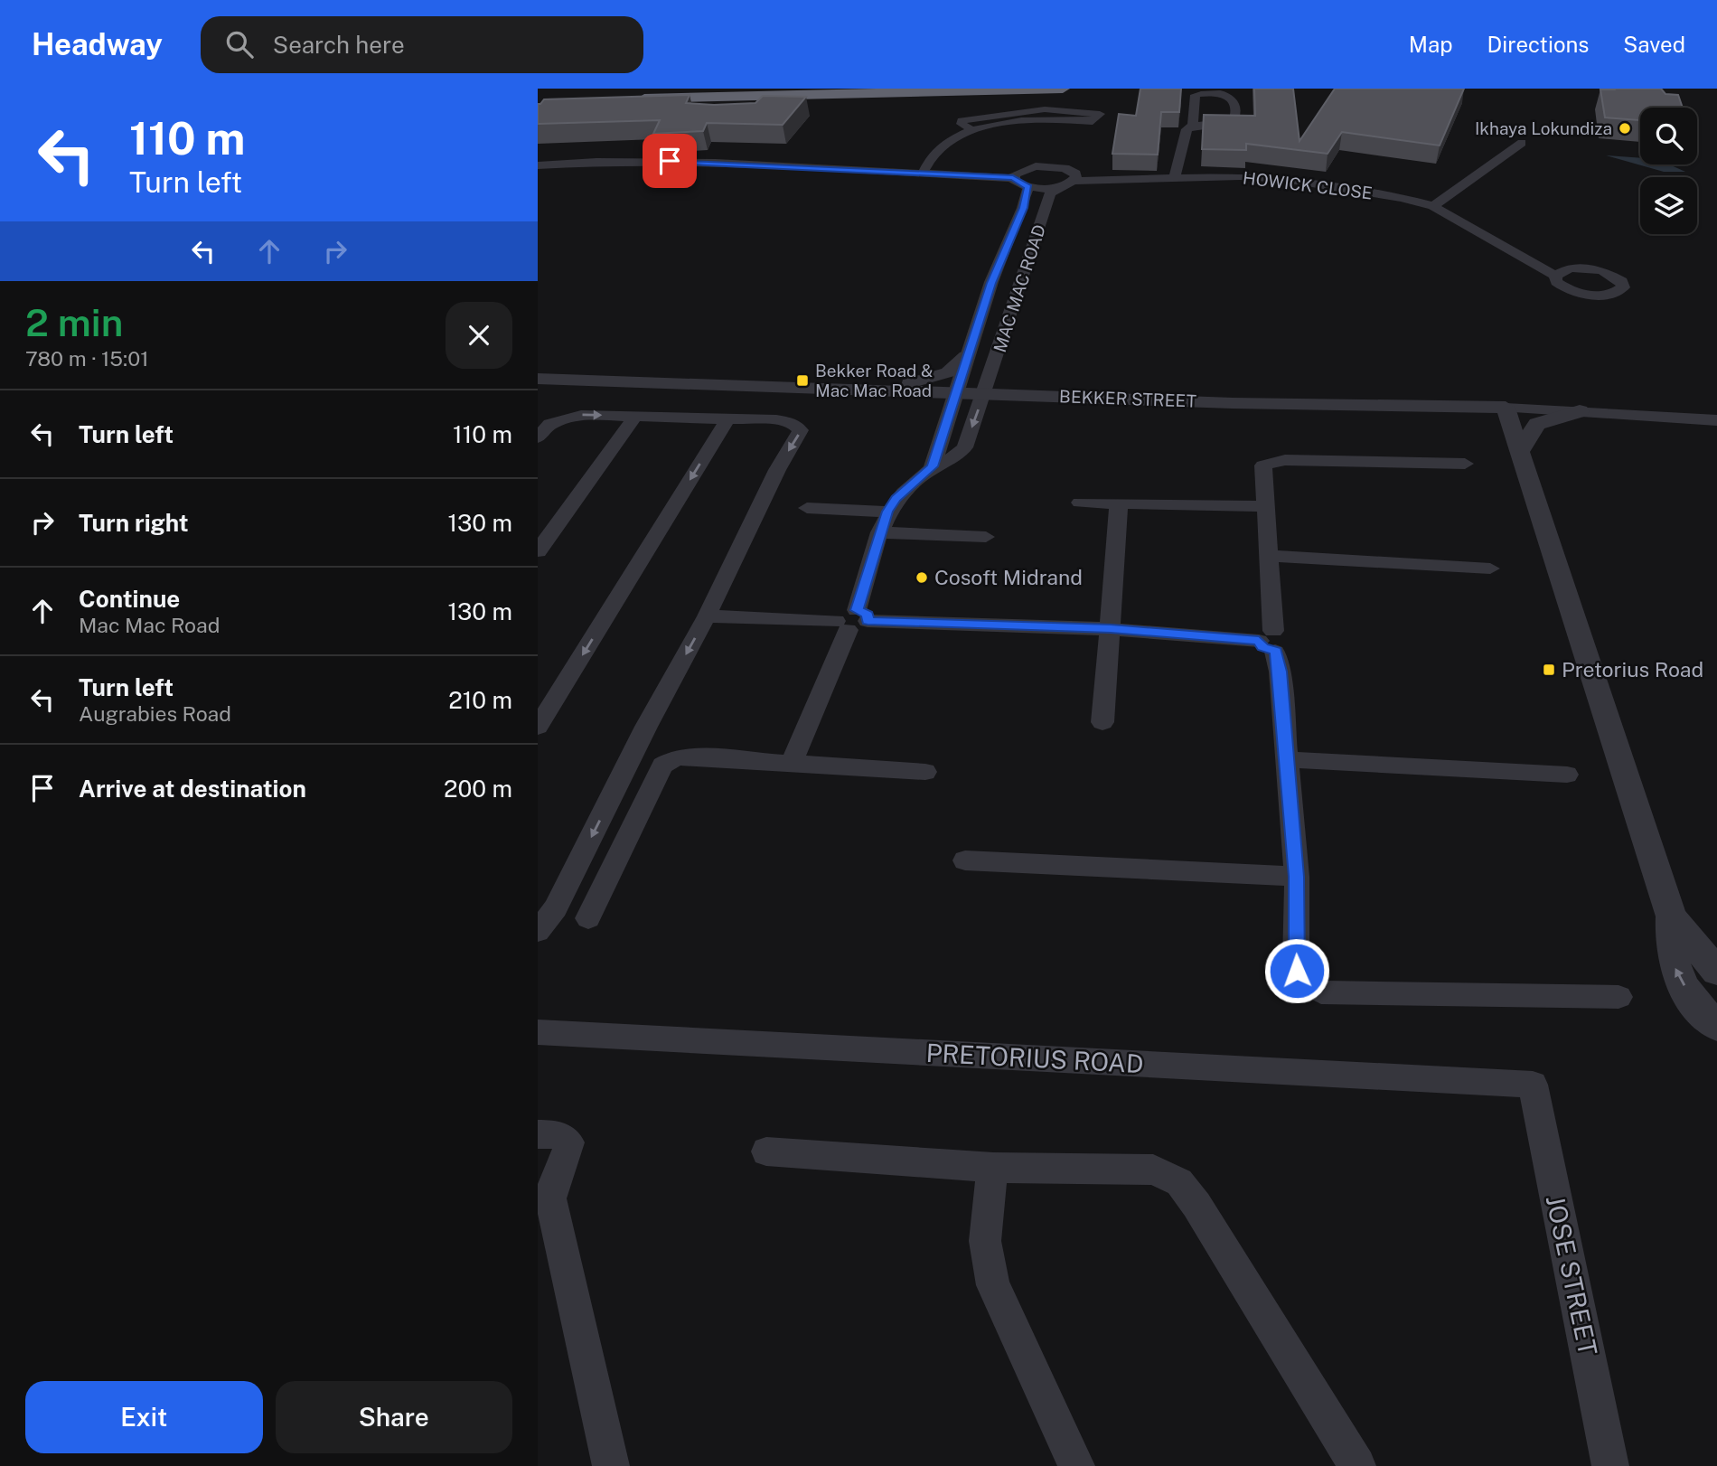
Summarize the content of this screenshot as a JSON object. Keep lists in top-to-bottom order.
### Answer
{
  "streets": {
    "street": [
      "HOWICK CLOSE",
      "MAC MAC ROAD",
      "BEKKER STREET",
      "PRETORIUS ROAD",
      "JOSE STREET"
    ]
  },
  "crossings": [
    ["MAC MAC ROAD", "BEKKER STREET"],
    ["PRETORIUS ROAD", "JOSE STREET"]
  ],
  "places": {
    "other": ["Ikhaya Lokundiza", "Cosoft Midrand"],
    "transit": ["Bekker Road & Mac Mac Road", "Pretorius Road"]
  },
  "page": {
    "header": "Headway",
    "search": "Search here",
    "nav": ["Map", "Directions", "Saved"],
    "turn": ["110 m", "Turn left"],
    "heading": ["2 min", "780 m · 15:01"],
    "list": [
      {
        "name": "Turn left",
        "value": "110 m"
      },
      {
        "name": "Turn right",
        "value": "130 m"
      },
      {
        "name": "Continue",
        "note": "Mac Mac Road",
        "value": "130 m"
      },
      {
        "name": "Turn left",
        "note": "Augrabies Road",
        "value": "210 m"
      },
      {
        "name": "Arrive at destination",
        "value": "200 m"
      }
    ],
    "buttons": ["Exit", "Share"]
  }
}
